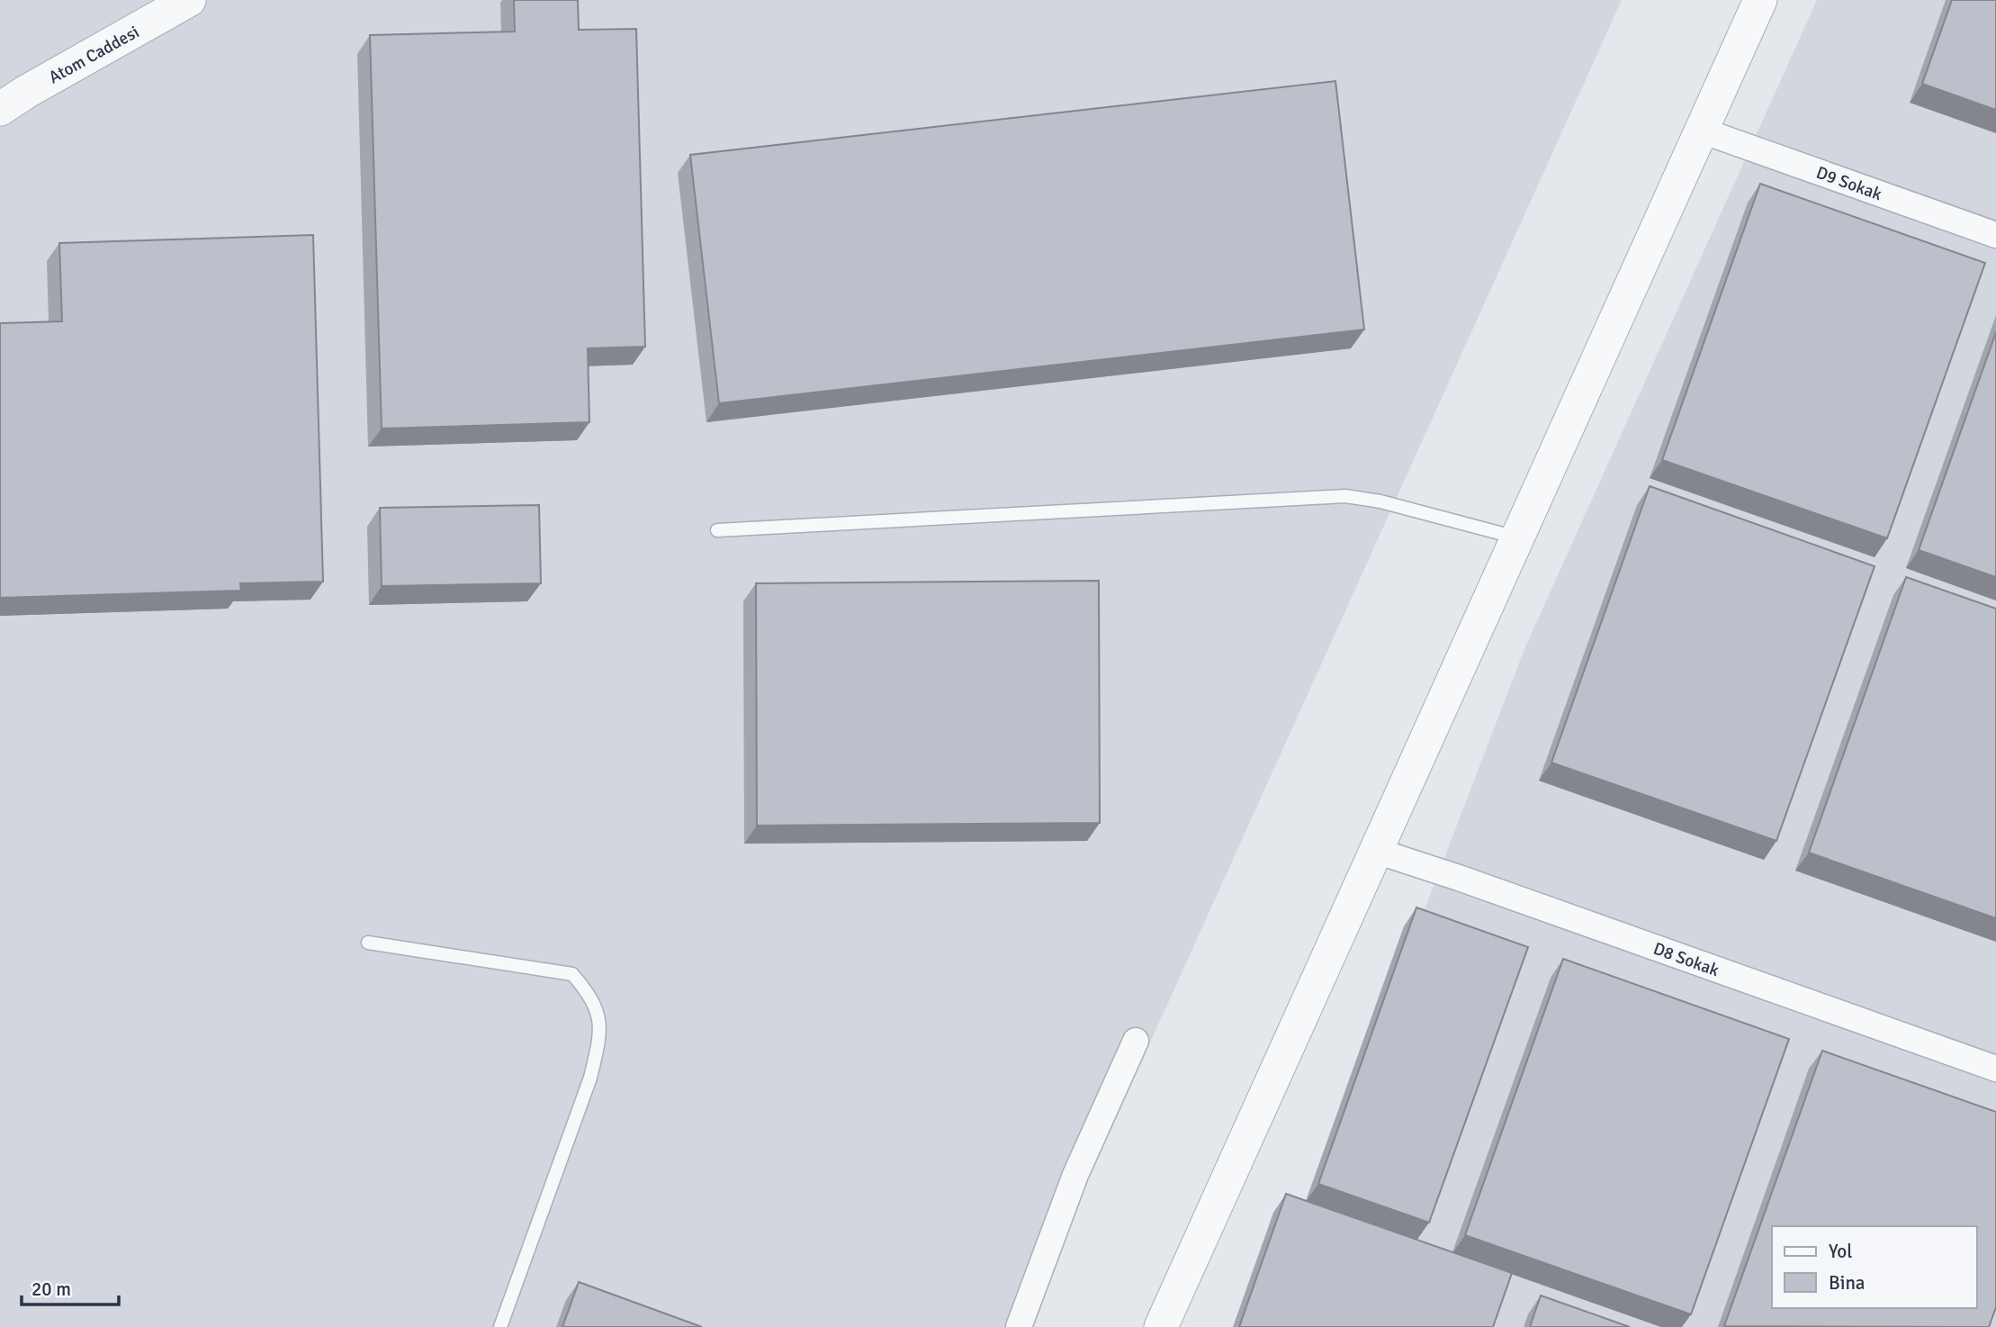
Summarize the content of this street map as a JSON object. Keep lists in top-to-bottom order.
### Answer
{
  "streets": {
    "street": ["Atom Caddesi", "D9 Sokak", "D8 Sokak"]
  },
  "legend": ["Yol", "Bina"],
  "scale_bar": "20 m"
}
